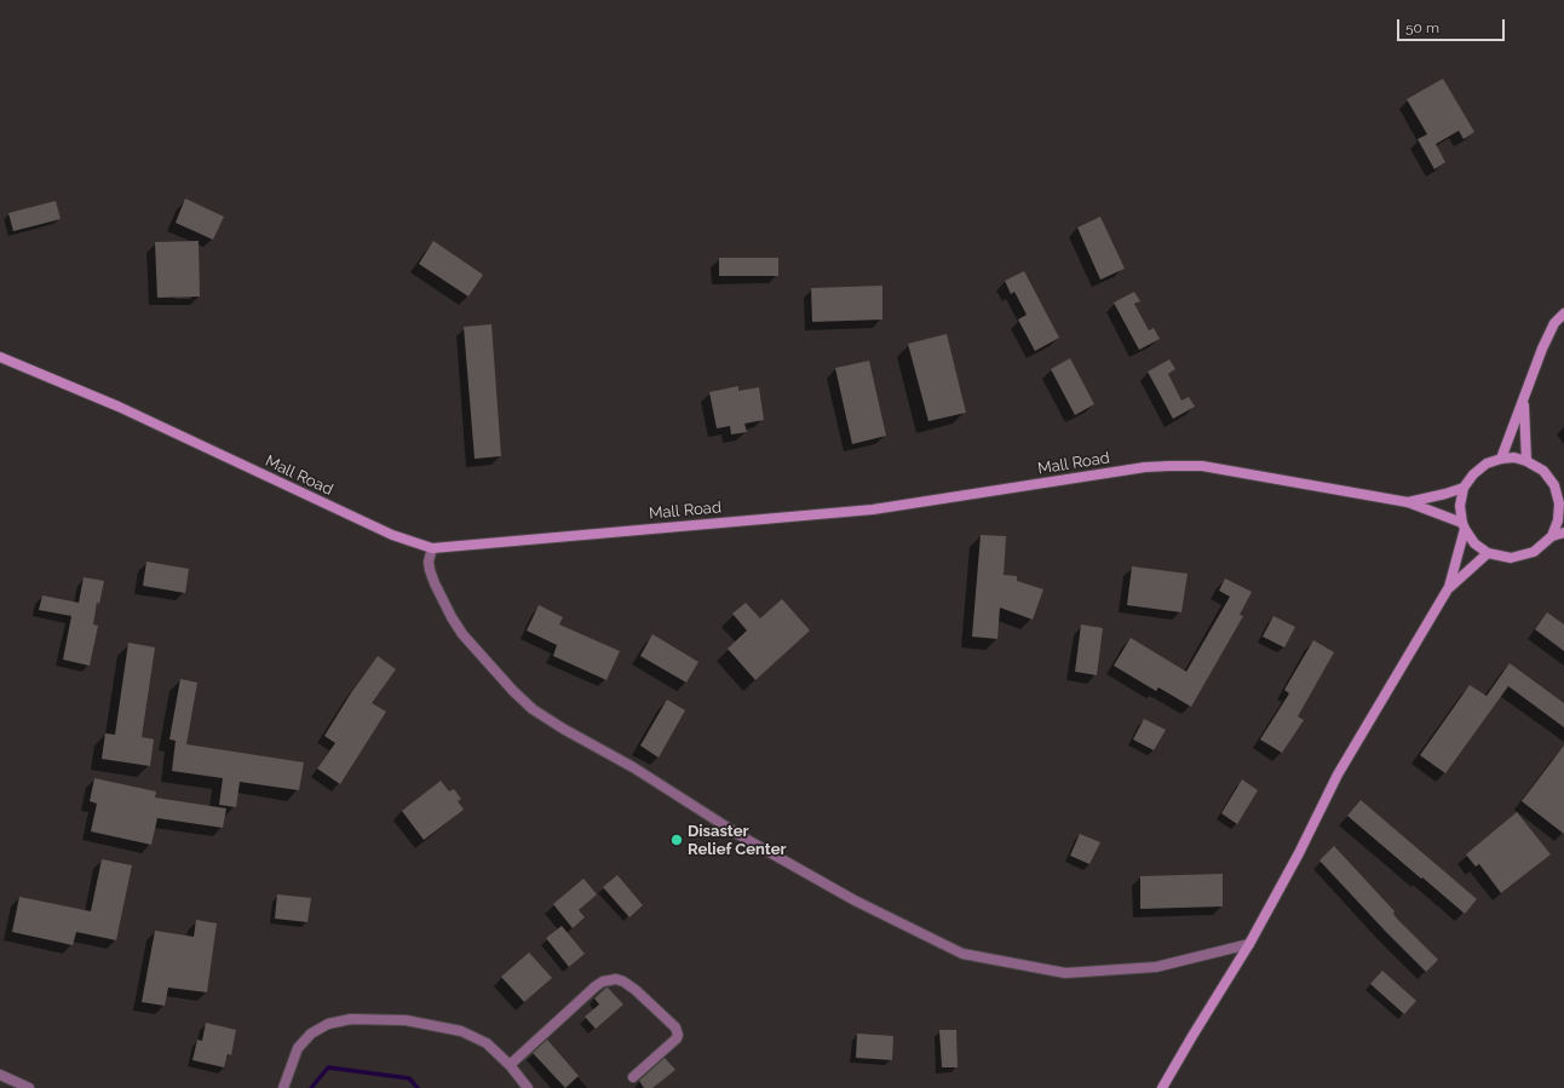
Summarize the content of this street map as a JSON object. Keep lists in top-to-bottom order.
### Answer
{
  "streets": {
    "street": ["Mall Road"]
  },
  "places": ["Disaster Relief Center"],
  "scale_bar": "50 m"
}
